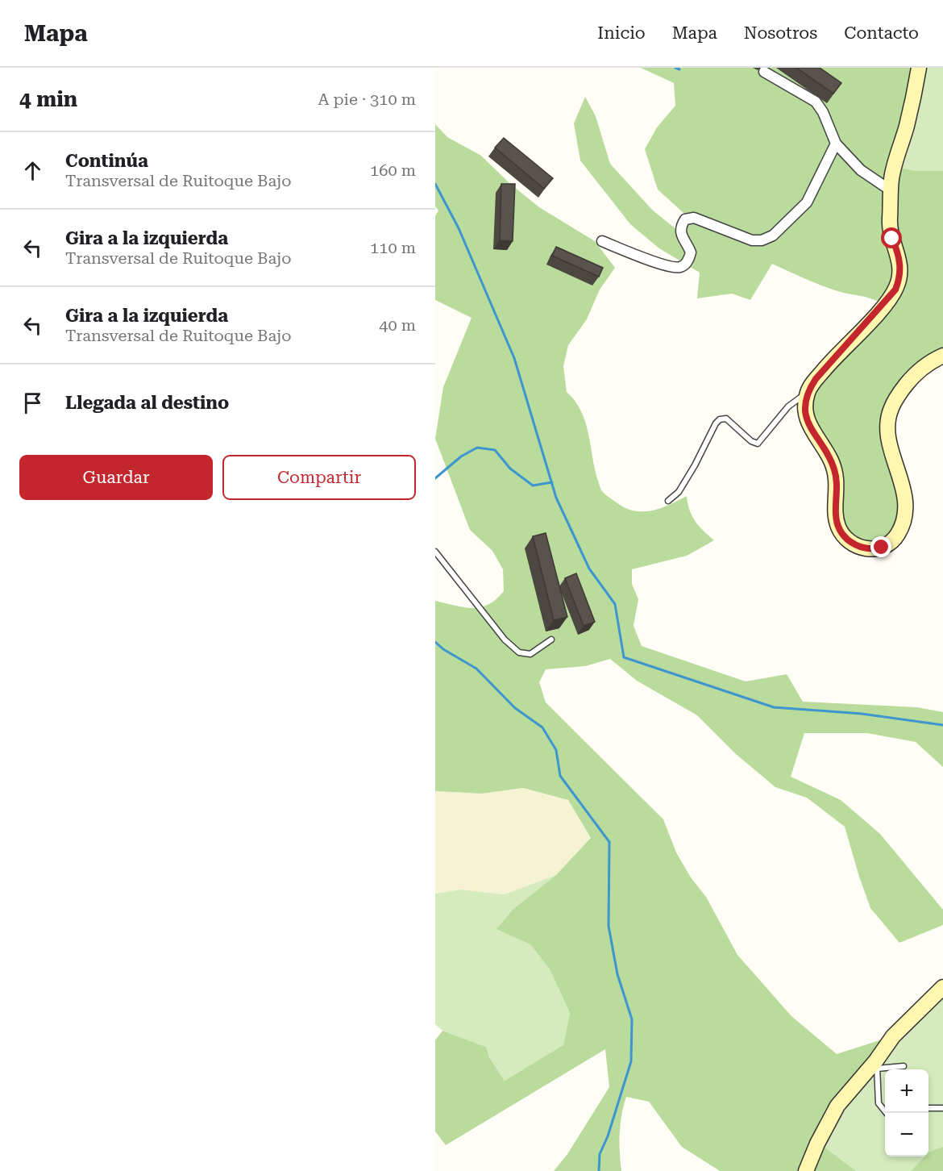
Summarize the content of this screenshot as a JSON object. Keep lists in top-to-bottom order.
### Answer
{
  "page": {
    "header": "Mapa",
    "nav": [
      "Inicio",
      "Mapa",
      "Nosotros",
      "Contacto"
    ],
    "heading": ["4 min", "A pie · 310 m"],
    "list": [
      ["Continúa", "Transversal de Ruitoque Bajo", "160 m"],
      ["Gira a la izquierda", "Transversal de Ruitoque Bajo", "110 m"],
      ["Gira a la izquierda", "Transversal de Ruitoque Bajo", "40 m"],
      "Llegada al destino"
    ],
    "buttons": ["Guardar", "Compartir"],
    "map_buttons": ["+", "−"]
  }
}
